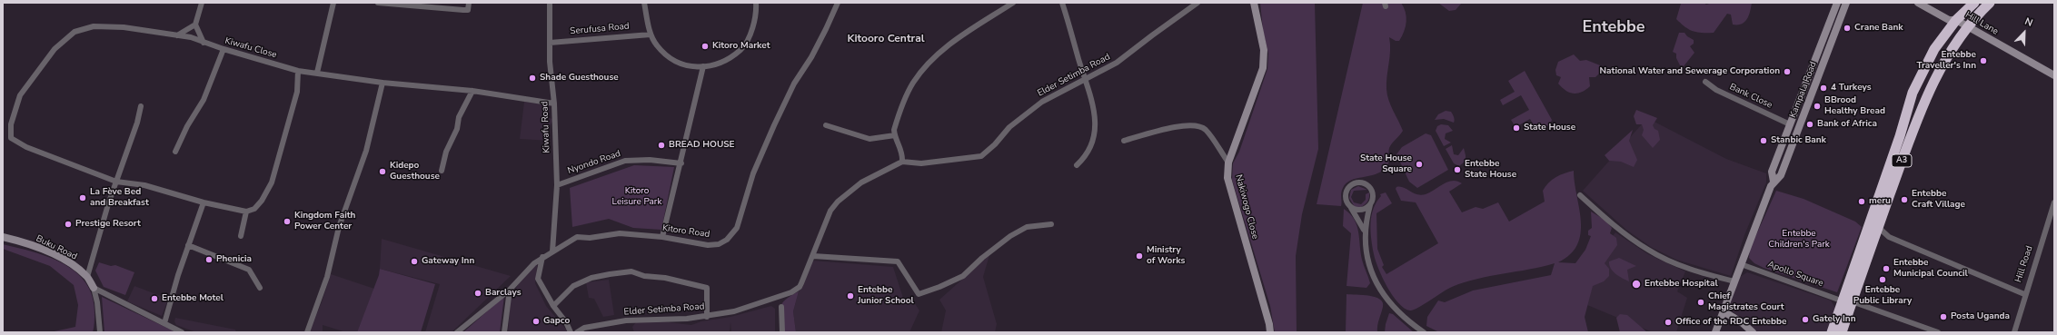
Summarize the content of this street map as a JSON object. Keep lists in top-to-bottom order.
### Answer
{
  "streets": {
    "highway": ["A3"],
    "street": [
      "Hill Lane",
      "Serufusa Road",
      "Kiwafu Close",
      "Elder Setimba Road",
      "Kampala Road",
      "Bank Close",
      "Kiwafu Road",
      "Nyondo Road",
      "Nakiwogo Close",
      "Kitoro Road",
      "Buku Road",
      "Hill Road",
      "Apollo Square"
    ]
  },
  "crossings": [
    ["Hill Lane", "A3"],
    ["Serufusa Road", "Kiwafu Road"],
    ["Kiwafu Close", "Kiwafu Road"],
    ["Kampala Road", "Bank Close"],
    ["Kampala Road", "Apollo Square"],
    ["Kiwafu Road", "Nyondo Road"],
    ["Kiwafu Road", "Kitoro Road"],
    ["A3", "Apollo Square"]
  ],
  "districts": ["Entebbe", "Kitooro Central"],
  "parks": ["Kitoro Leisure Park", "Entebbe Children's Park"],
  "places": [
    "Crane Bank",
    "Kitoro Market",
    "Entebbe Traveller's Inn",
    "National Water and Sewerage Corporation",
    "Shade Guesthouse",
    "4 Turkeys",
    "BBrood Healthy Bread",
    "Bank of Africa",
    "State House",
    "Stanbic Bank",
    "BREAD HOUSE",
    "State House Square",
    "Entebbe State House",
    "Kidepo Guesthouse",
    "La Fève Bed and Breakfast",
    "Entebbe Craft Village",
    "meru",
    "Kingdom Faith Power Center",
    "Prestige Resort",
    "Ministry of Works",
    "Phenicia",
    "Gateway Inn",
    "Entebbe Municipal Council",
    "Entebbe Public Library",
    "Entebbe Hospital",
    "Barclays",
    "Entebbe Junior School",
    "Entebbe Motel",
    "Chief Magistrates Court",
    "Posta Uganda",
    "Gately Inn",
    "Gapco",
    "Office of the RDC Entebbe"
  ],
  "north": "top right"
}
